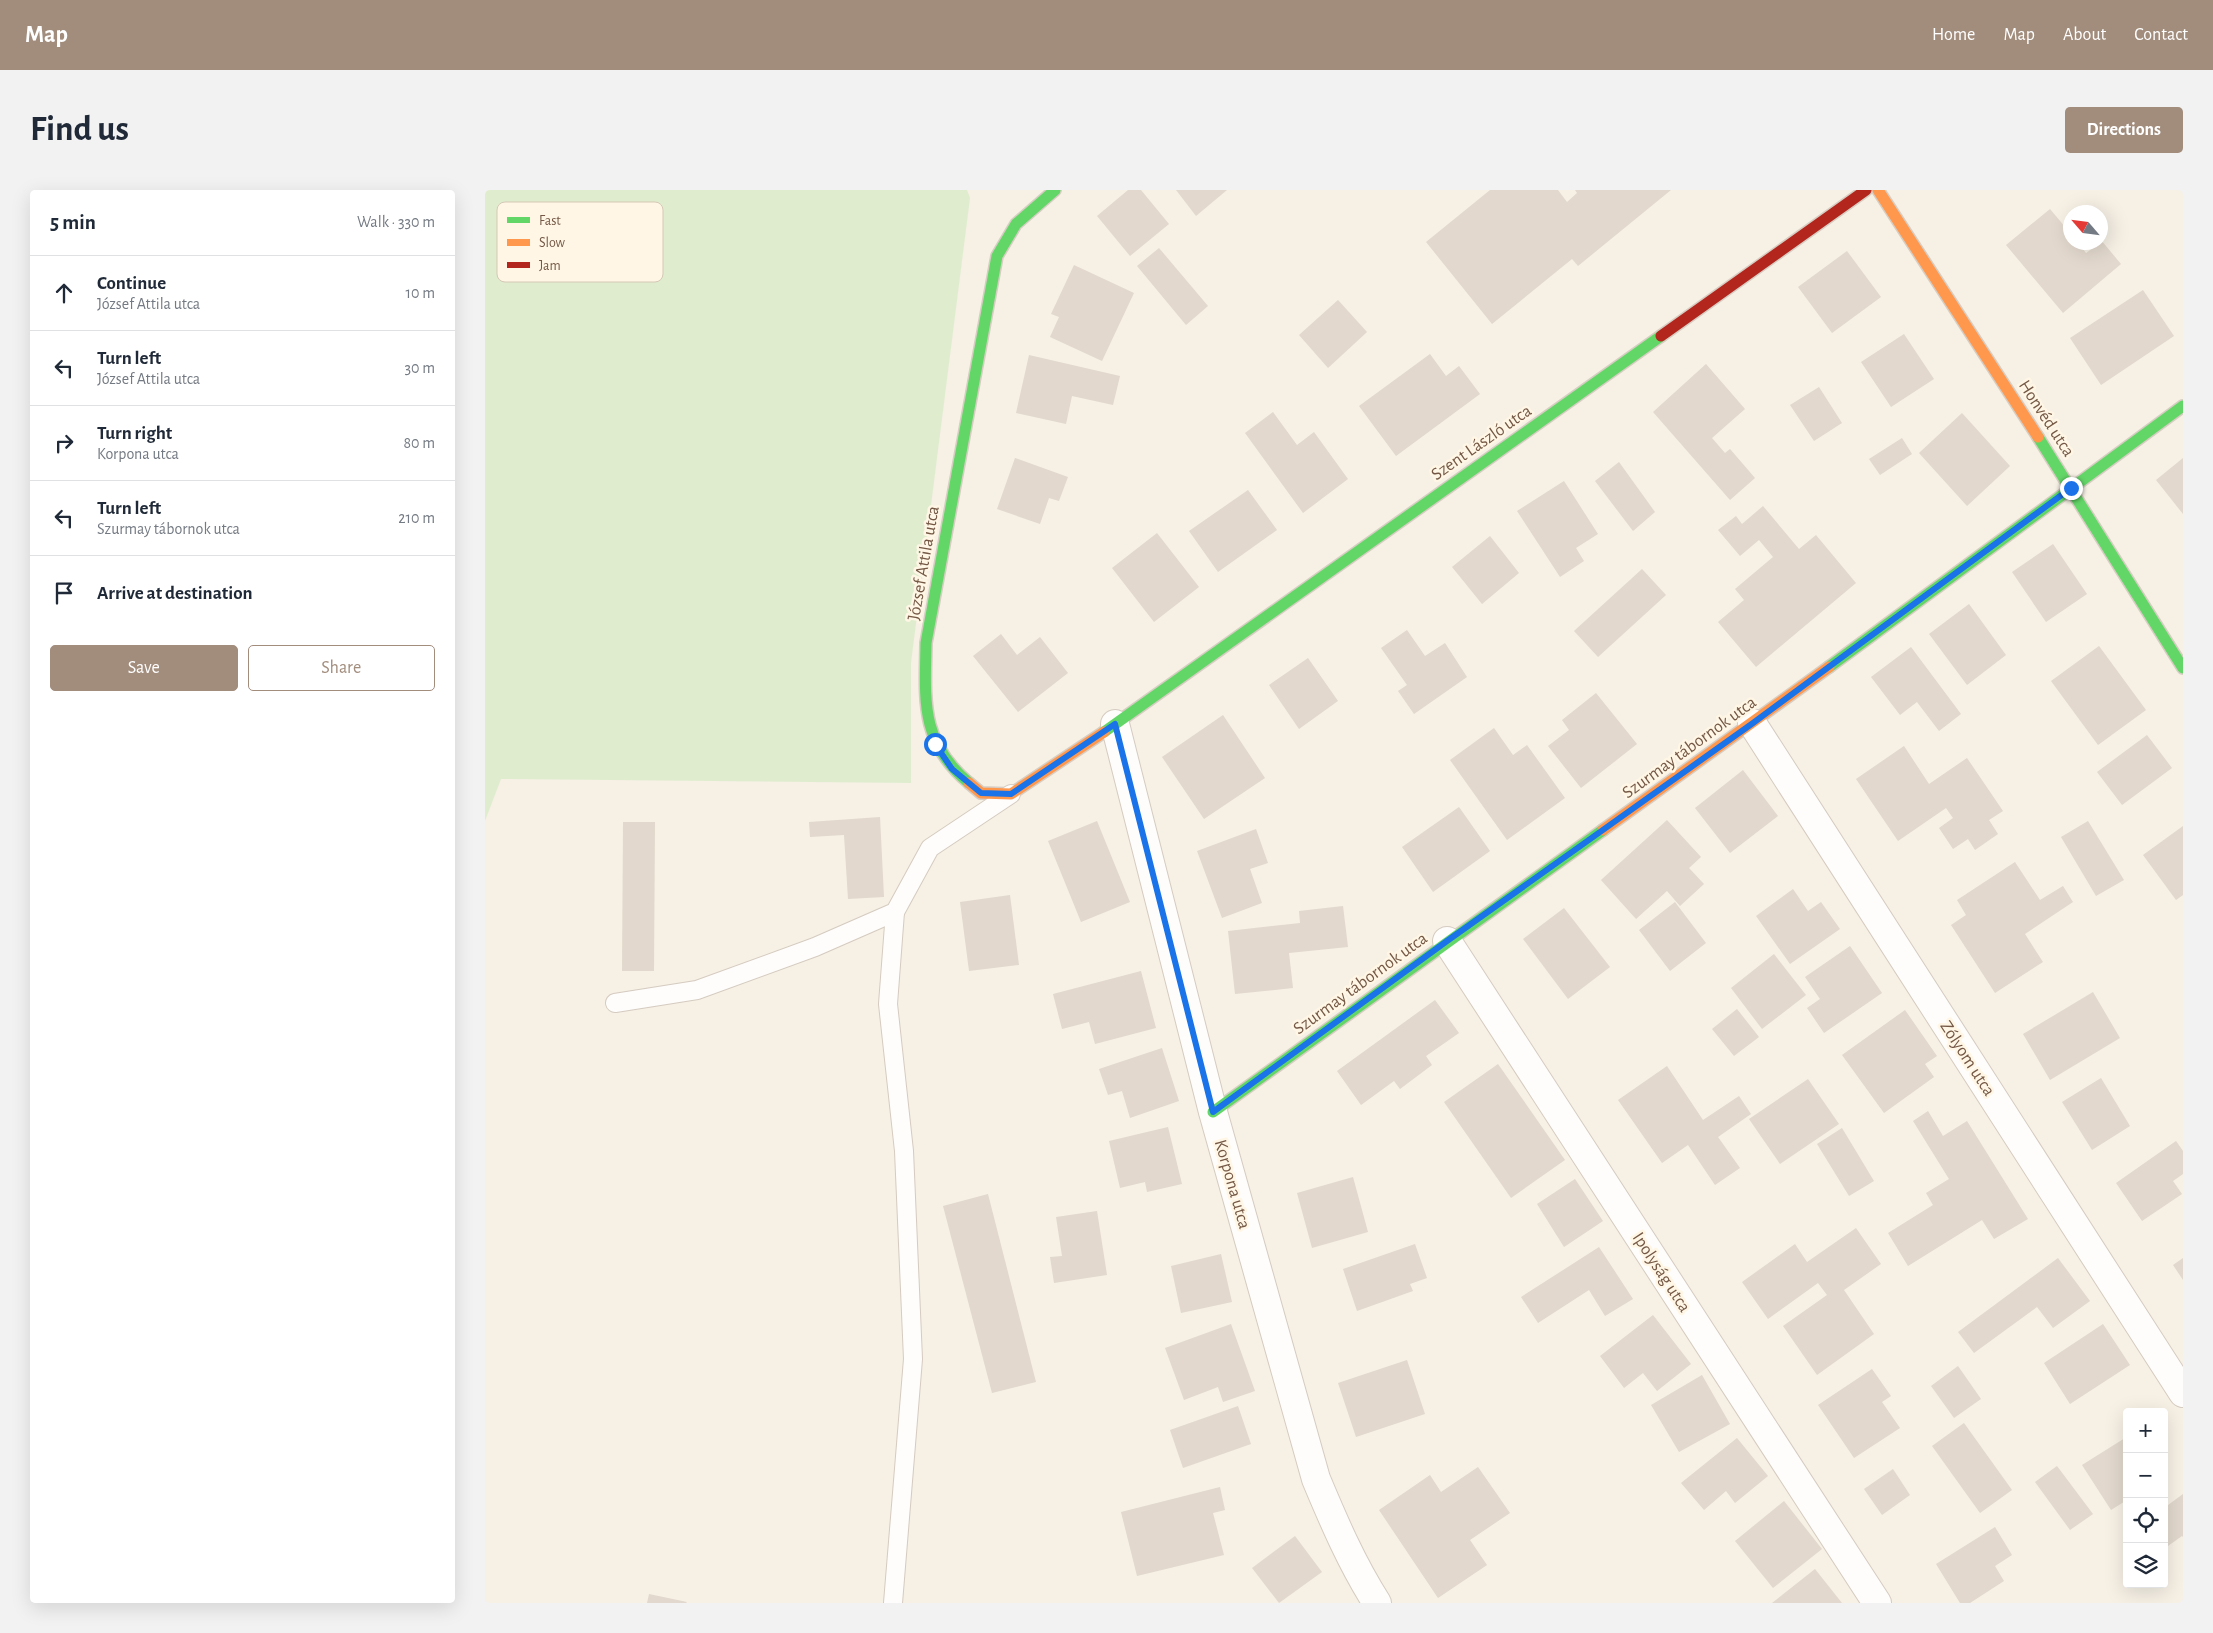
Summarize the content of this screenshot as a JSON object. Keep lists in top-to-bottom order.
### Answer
{
  "streets": {
    "street": [
      "Honvéd utca",
      "Szent László utca",
      "József Attila utca",
      "Szurmay tábornok utca",
      "Zólyom utca",
      "Korpona utca",
      "Ipolyság utca"
    ]
  },
  "crossings": [
    ["Honvéd utca", "Szurmay tábornok utca"],
    ["Szent László utca", "Korpona utca"],
    ["Szurmay tábornok utca", "Zólyom utca"],
    ["Szurmay tábornok utca", "Korpona utca"],
    ["Szurmay tábornok utca", "Ipolyság utca"]
  ],
  "legend": ["Fast", "Slow", "Jam"],
  "north": "top left",
  "page": {
    "header": "Map",
    "nav": [
      "Home",
      "Map",
      "About",
      "Contact"
    ],
    "buttons": [
      "Directions",
      ["Save", "Share"]
    ],
    "title": "Find us",
    "heading": ["5 min", "Walk · 330 m"],
    "list": [
      ["Continue", "József Attila utca", "10 m"],
      ["Turn left", "József Attila utca", "30 m"],
      ["Turn right", "Korpona utca", "80 m"],
      ["Turn left", "Szurmay tábornok utca", "210 m"],
      "Arrive at destination"
    ],
    "map_buttons": ["+", "−"]
  }
}
